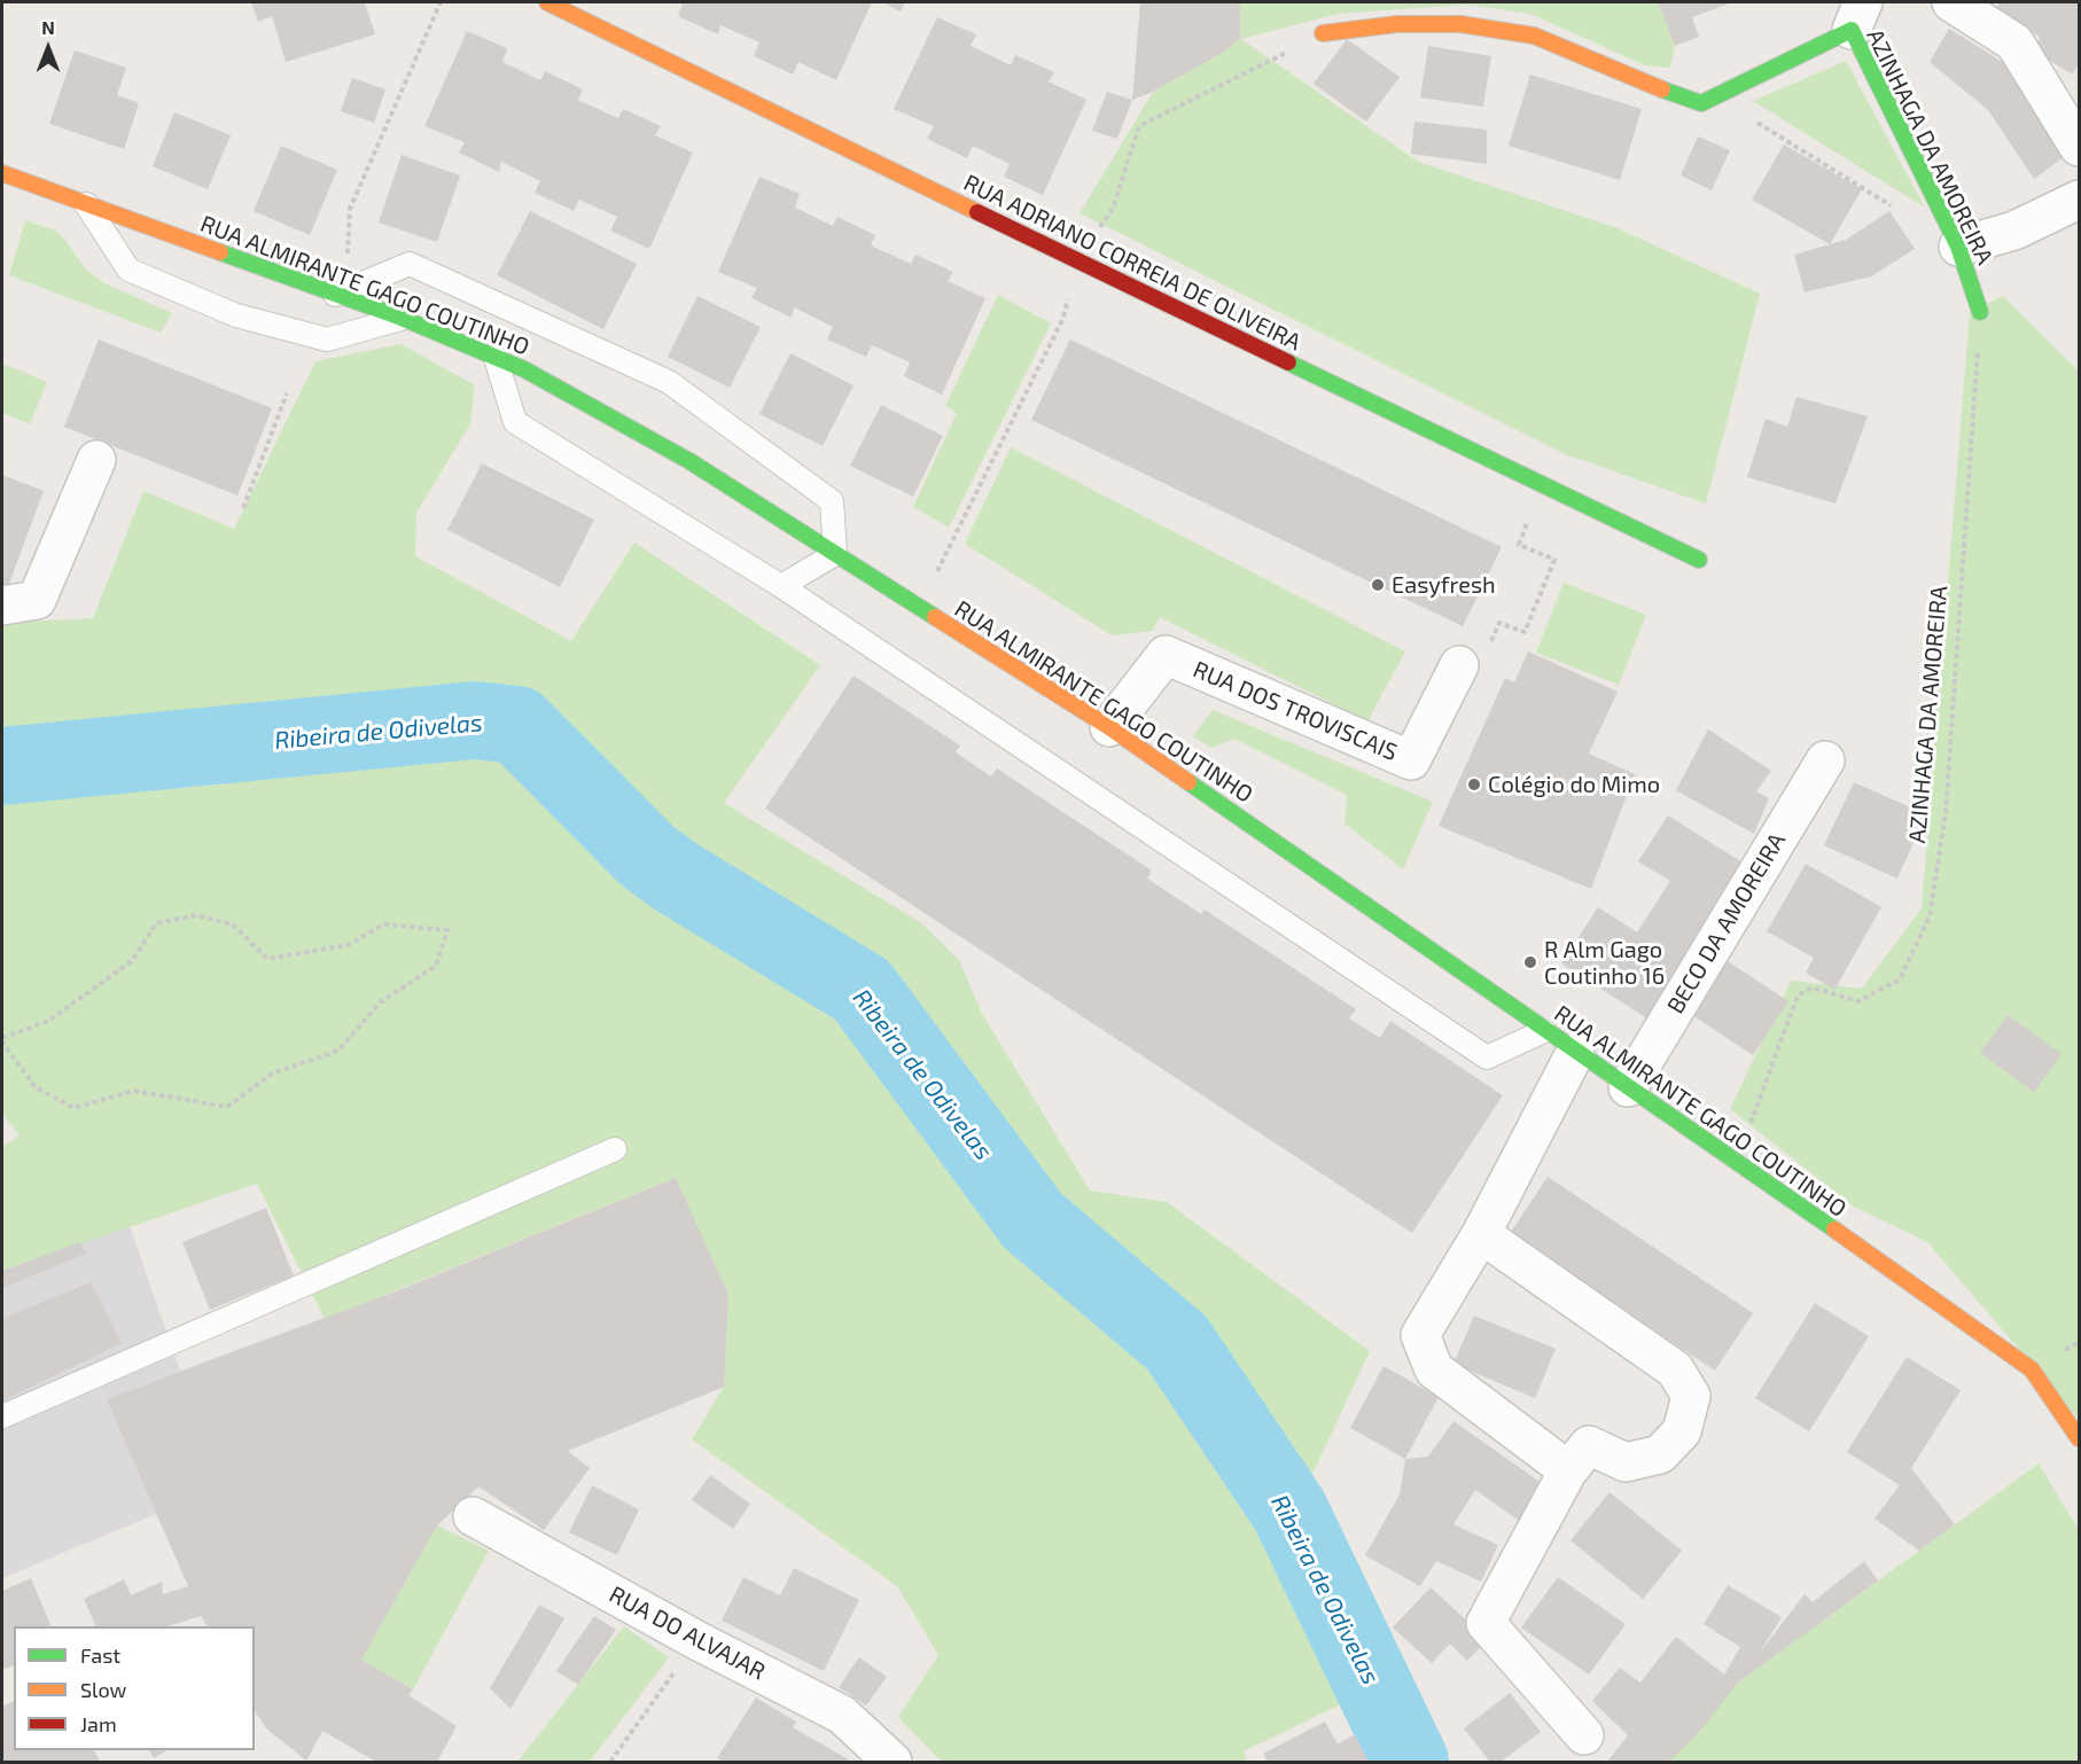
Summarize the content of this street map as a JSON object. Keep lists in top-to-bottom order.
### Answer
{
  "streets": {
    "main road": ["AZINHAGA DA AMOREIRA", "RUA ADRIANO CORREIA DE OLIVEIRA", "RUA ALMIRANTE GAGO COUTINHO"],
    "street": ["RUA DOS TROVISCAIS", "BECO DA AMOREIRA", "RUA DO ALVAJAR"]
  },
  "crossings": [
    ["AZINHAGA DA AMOREIRA", "RUA ALMIRANTE GAGO COUTINHO"],
    ["RUA ALMIRANTE GAGO COUTINHO", "RUA DOS TROVISCAIS"],
    ["RUA ALMIRANTE GAGO COUTINHO", "BECO DA AMOREIRA"]
  ],
  "water": ["Ribeira de Odivelas"],
  "places": ["Easyfresh", "Colégio do Mimo", "R Alm Gago Coutinho 16"],
  "legend": ["Fast", "Slow", "Jam"],
  "north": "top"
}
